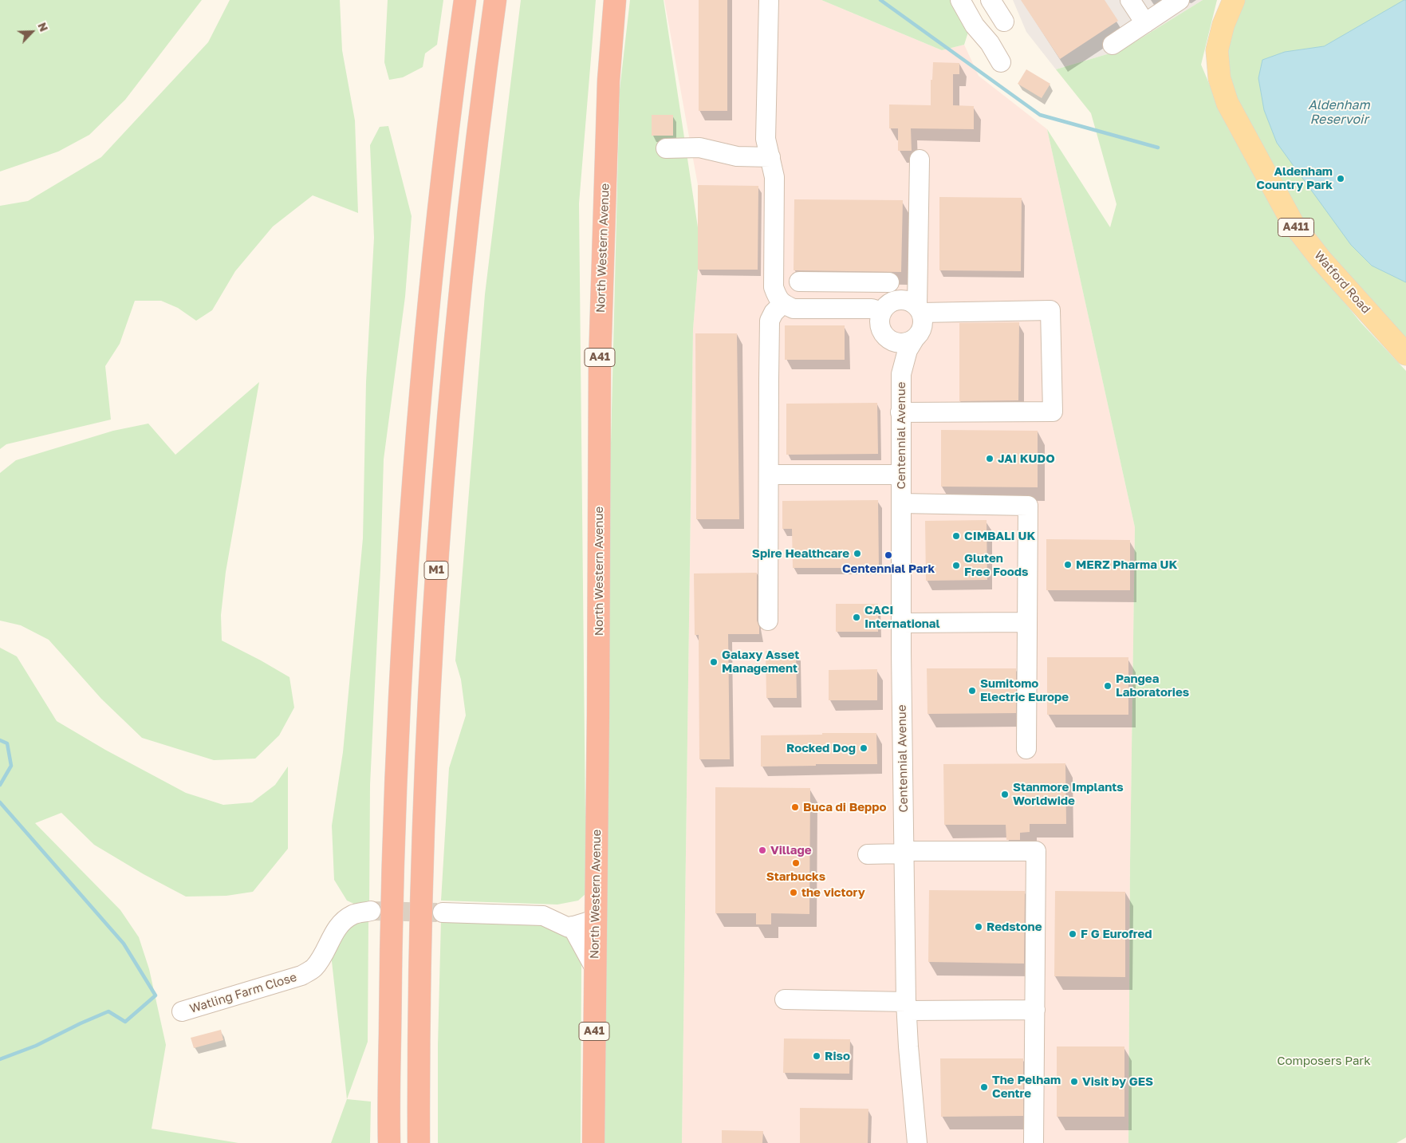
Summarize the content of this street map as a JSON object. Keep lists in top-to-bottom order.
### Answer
{
  "streets": {
    "highway": ["North Western Avenue", "A41", "M1"],
    "main road": ["A411", "Watford Road"],
    "street": ["Centennial Avenue", "Watling Farm Close"]
  },
  "water": ["Aldenham Reservoir"],
  "parks": ["Composers Park"],
  "places": [
    "Aldenham Country Park",
    "JAI KUDO",
    "CIMBALI UK",
    "Spire Healthcare",
    "Centennial Park",
    "MERZ Pharma UK",
    "Gluten Free Foods",
    "CACI International",
    "Galaxy Asset Management",
    "Pangea Laboratories",
    "Sumitomo Electric Europe",
    "Rocked Dog",
    "Stanmore Implants Worldwide",
    "Buca di Beppo",
    "Village",
    "Starbucks",
    "the victory",
    "Redstone",
    "F G Eurofred",
    "Riso",
    "Visit by GES",
    "The Pelham Centre"
  ],
  "north": "top right"
}
